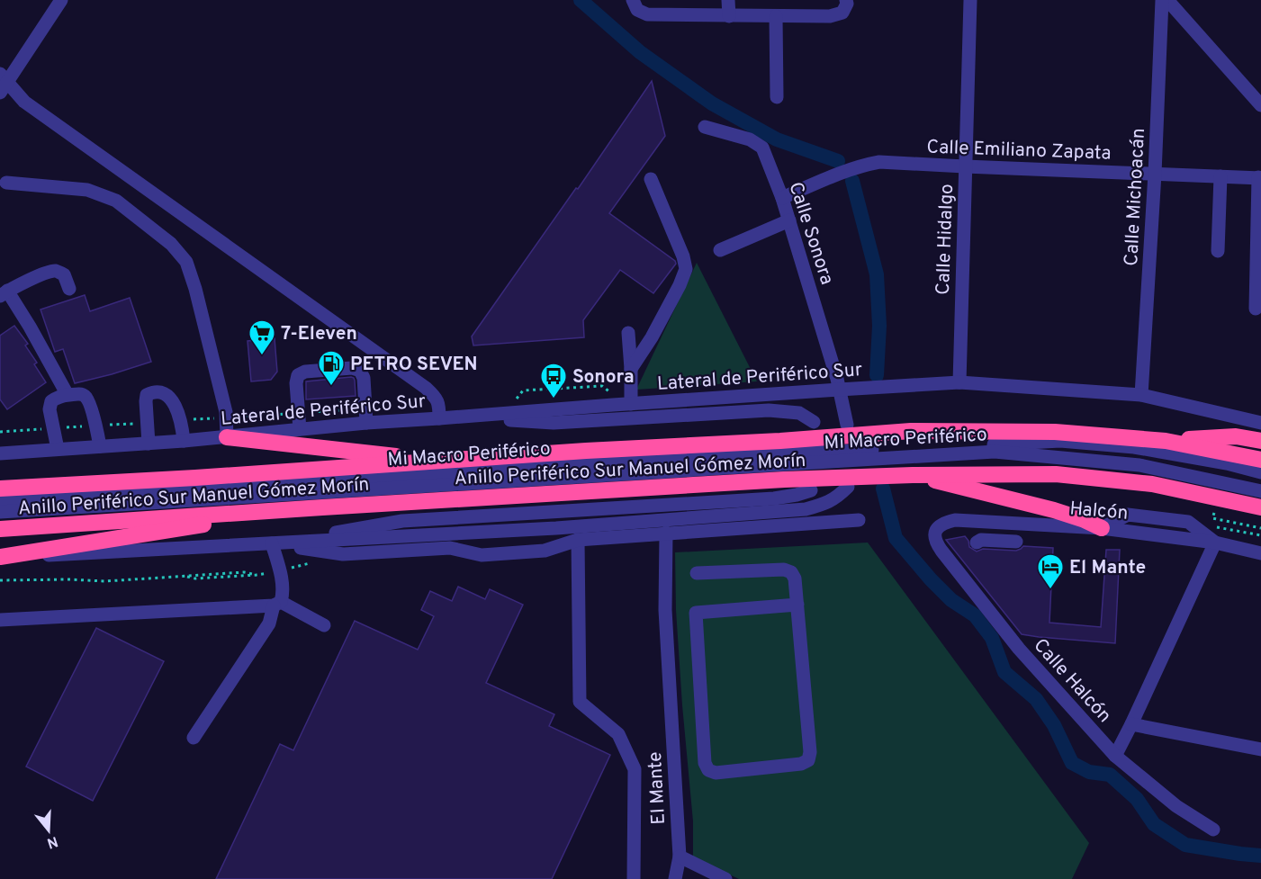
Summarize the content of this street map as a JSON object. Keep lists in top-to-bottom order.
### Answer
{
  "streets": {
    "highway": ["Anillo Periférico Sur Manuel Gómez Morín"],
    "street": [
      "Calle Emiliano Zapata",
      "Calle Michoacán",
      "Calle Sonora",
      "Calle Hidalgo",
      "Lateral de Periférico Sur",
      "Mi Macro Periférico",
      "Halcón",
      "Calle Halcón",
      "El Mante"
    ]
  },
  "crossings": [
    ["Calle Emiliano Zapata", "Calle Michoacán"],
    ["Calle Emiliano Zapata", "Calle Sonora"],
    ["Calle Emiliano Zapata", "Calle Hidalgo"],
    ["Calle Michoacán", "Lateral de Periférico Sur"],
    ["Calle Sonora", "Lateral de Periférico Sur"],
    ["Calle Hidalgo", "Lateral de Periférico Sur"],
    ["Halcón", "Calle Halcón"]
  ],
  "places": {
    "supermarket": ["7-Eleven"],
    "fuel station": ["PETRO SEVEN"],
    "bus stop": ["Sonora"],
    "hotel": ["El Mante"]
  },
  "north": "bottom"
}
